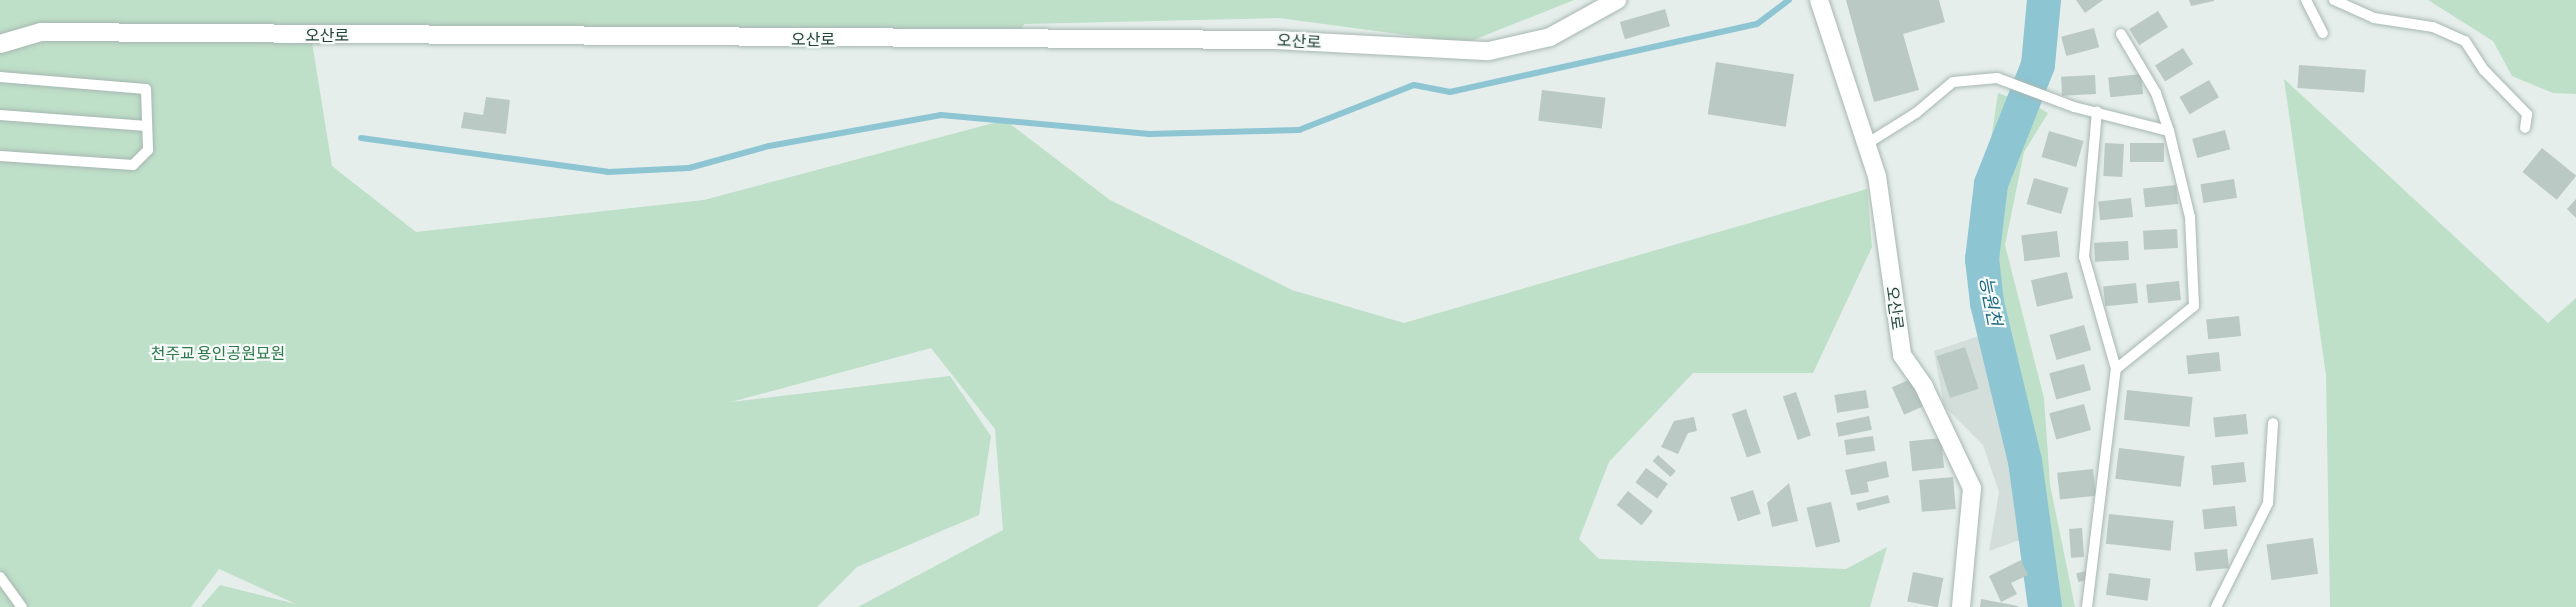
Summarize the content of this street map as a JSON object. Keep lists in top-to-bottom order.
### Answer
{
  "streets": {
    "street": ["오산로"]
  },
  "water": ["능원천"],
  "parks": ["천주교 용인공원묘원"]
}
